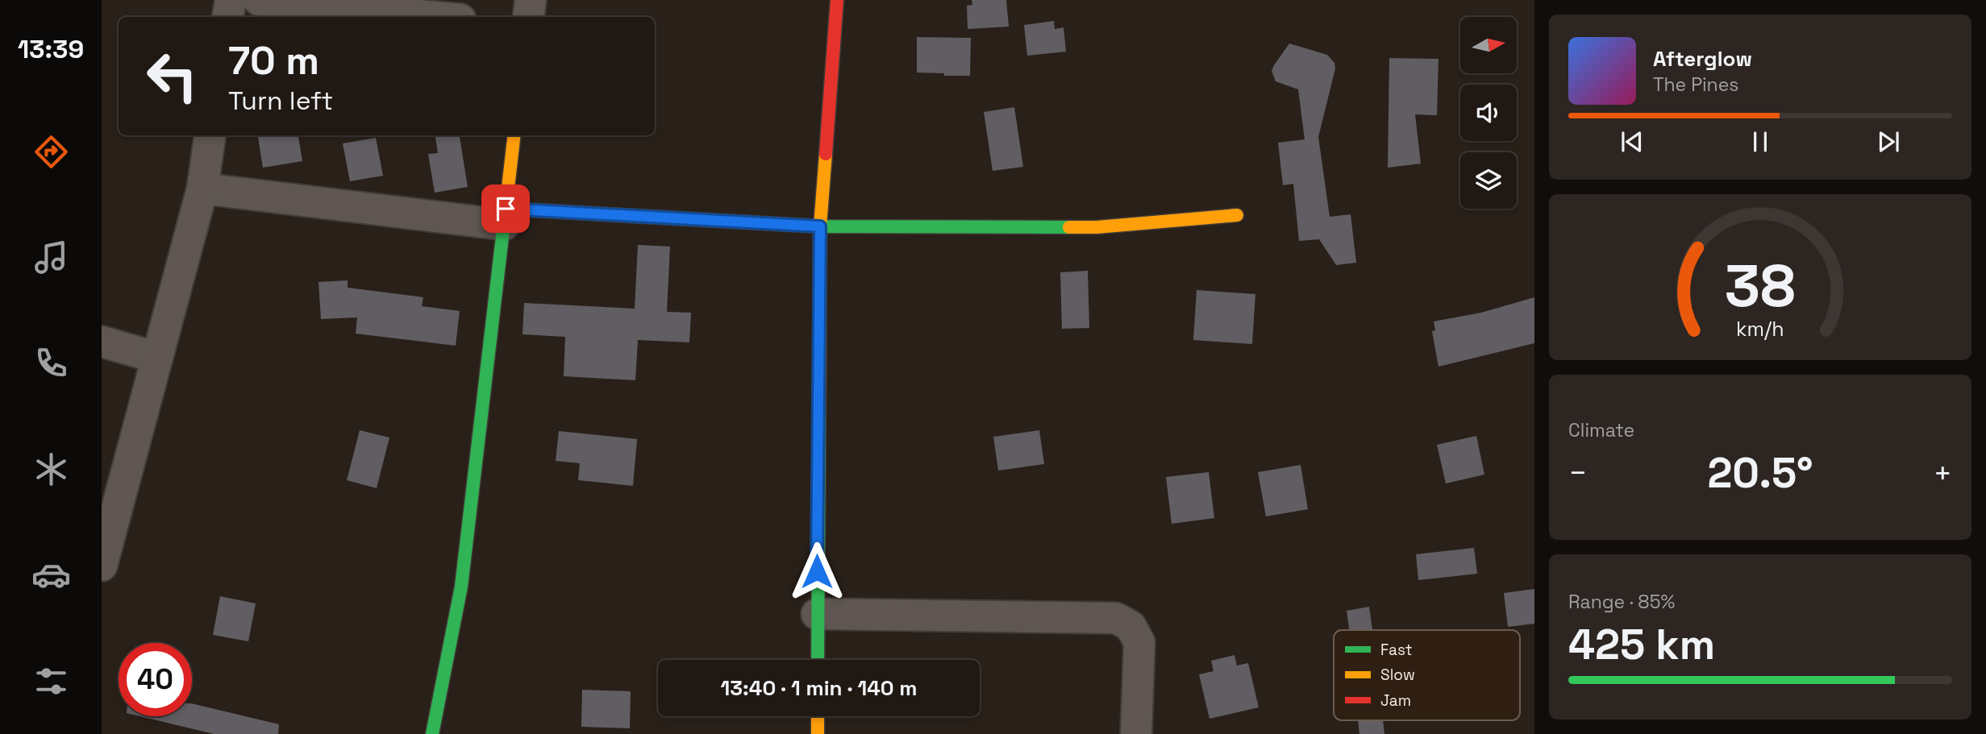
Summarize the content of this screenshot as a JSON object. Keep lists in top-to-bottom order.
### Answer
{
  "legend": ["Fast", "Slow", "Jam"],
  "north": "right",
  "page": {
    "tabs": "13:39",
    "turn": ["70 m", "Turn left"],
    "song": ["Afterglow", "The Pines"],
    "tile": [
      "Climate",
      ["Range · 85%", "425 km"]
    ],
    "heat": ["−", "20.5°", "+"],
    "limit": "40",
    "trip": "13:40 · 1 min · 140 m",
    "gauge": ["38", "km/h"]
  }
}
